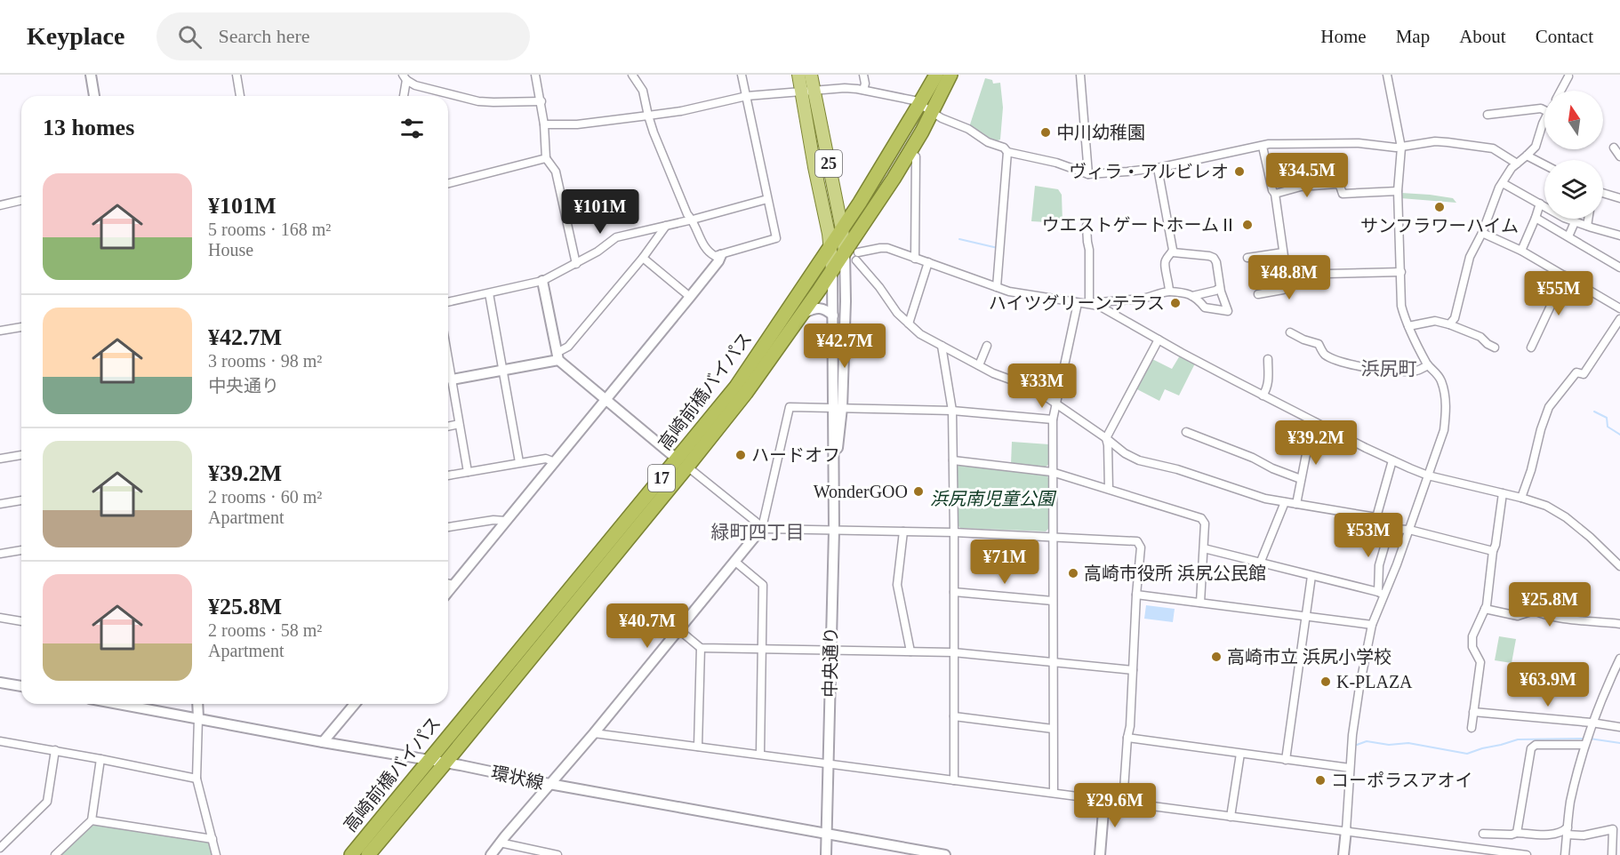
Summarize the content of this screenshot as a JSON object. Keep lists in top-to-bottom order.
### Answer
{
  "streets": {
    "highway": ["高崎前橋バイパス", "17"],
    "main road": ["25"],
    "street": ["中央通り", "環状線"]
  },
  "crossings": [
    ["25", "高崎前橋バイパス"],
    ["25", "中央通り"],
    ["高崎前橋バイパス", "中央通り"],
    ["高崎前橋バイパス", "環状線"],
    ["中央通り", "環状線"]
  ],
  "districts": ["浜尻町", "緑町四丁目"],
  "parks": ["浜尻南児童公園"],
  "places": [
    "中川幼稚園",
    "ヴィラ・アルビレオ",
    "サンフラワーハイム",
    "ウエストゲートホームⅡ",
    "ハイツグリーンテラス",
    "ハードオフ",
    "WonderGOO",
    "高崎市役所 浜尻公民館",
    "高崎市立 浜尻小学校",
    "K-PLAZA",
    "コーポラスアオイ"
  ],
  "north": "top",
  "page": {
    "header": "Keyplace",
    "search": "Search here",
    "nav": [
      "Home",
      "Map",
      "About",
      "Contact"
    ],
    "heading": "13 homes",
    "price": [
      "¥34.5M",
      "¥101M",
      "¥48.8M",
      "¥55M",
      "¥42.7M",
      "¥33M",
      "¥39.2M",
      "¥53M",
      "¥71M",
      "¥25.8M",
      "¥40.7M",
      "¥63.9M",
      "¥29.6M"
    ],
    "list": [
      {
        "name": "¥101M",
        "note": "5 rooms · 168 m² · House"
      },
      {
        "name": "¥42.7M",
        "note": "3 rooms · 98 m² · 中央通り"
      },
      {
        "name": "¥39.2M",
        "note": "2 rooms · 60 m² · Apartment"
      },
      {
        "name": "¥25.8M",
        "note": "2 rooms · 58 m² · Apartment"
      }
    ]
  }
}
